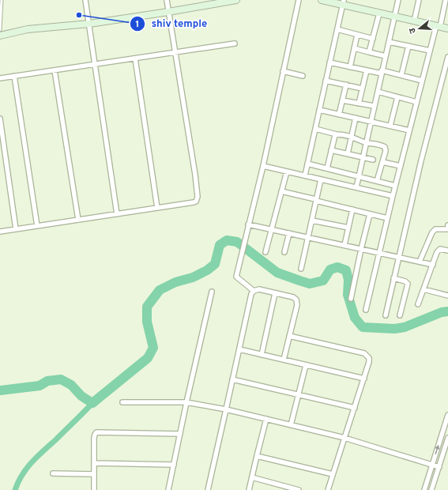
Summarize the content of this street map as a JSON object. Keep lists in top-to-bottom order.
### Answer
{
  "places": ["shiv temple"],
  "north": "left"
}
